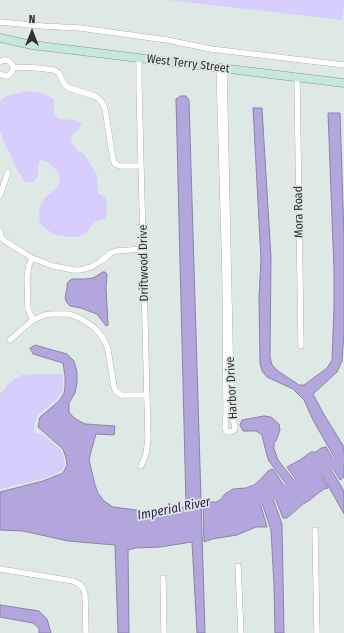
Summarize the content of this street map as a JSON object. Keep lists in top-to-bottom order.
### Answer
{
  "streets": {
    "street": [
      "West Terry Street",
      "Mora Road",
      "Driftwood Drive",
      "Harbor Drive"
    ]
  },
  "crossings": [
    ["West Terry Street", "Mora Road"],
    ["West Terry Street", "Driftwood Drive"],
    ["West Terry Street", "Harbor Drive"]
  ],
  "water": ["Imperial River"],
  "north": "top"
}
